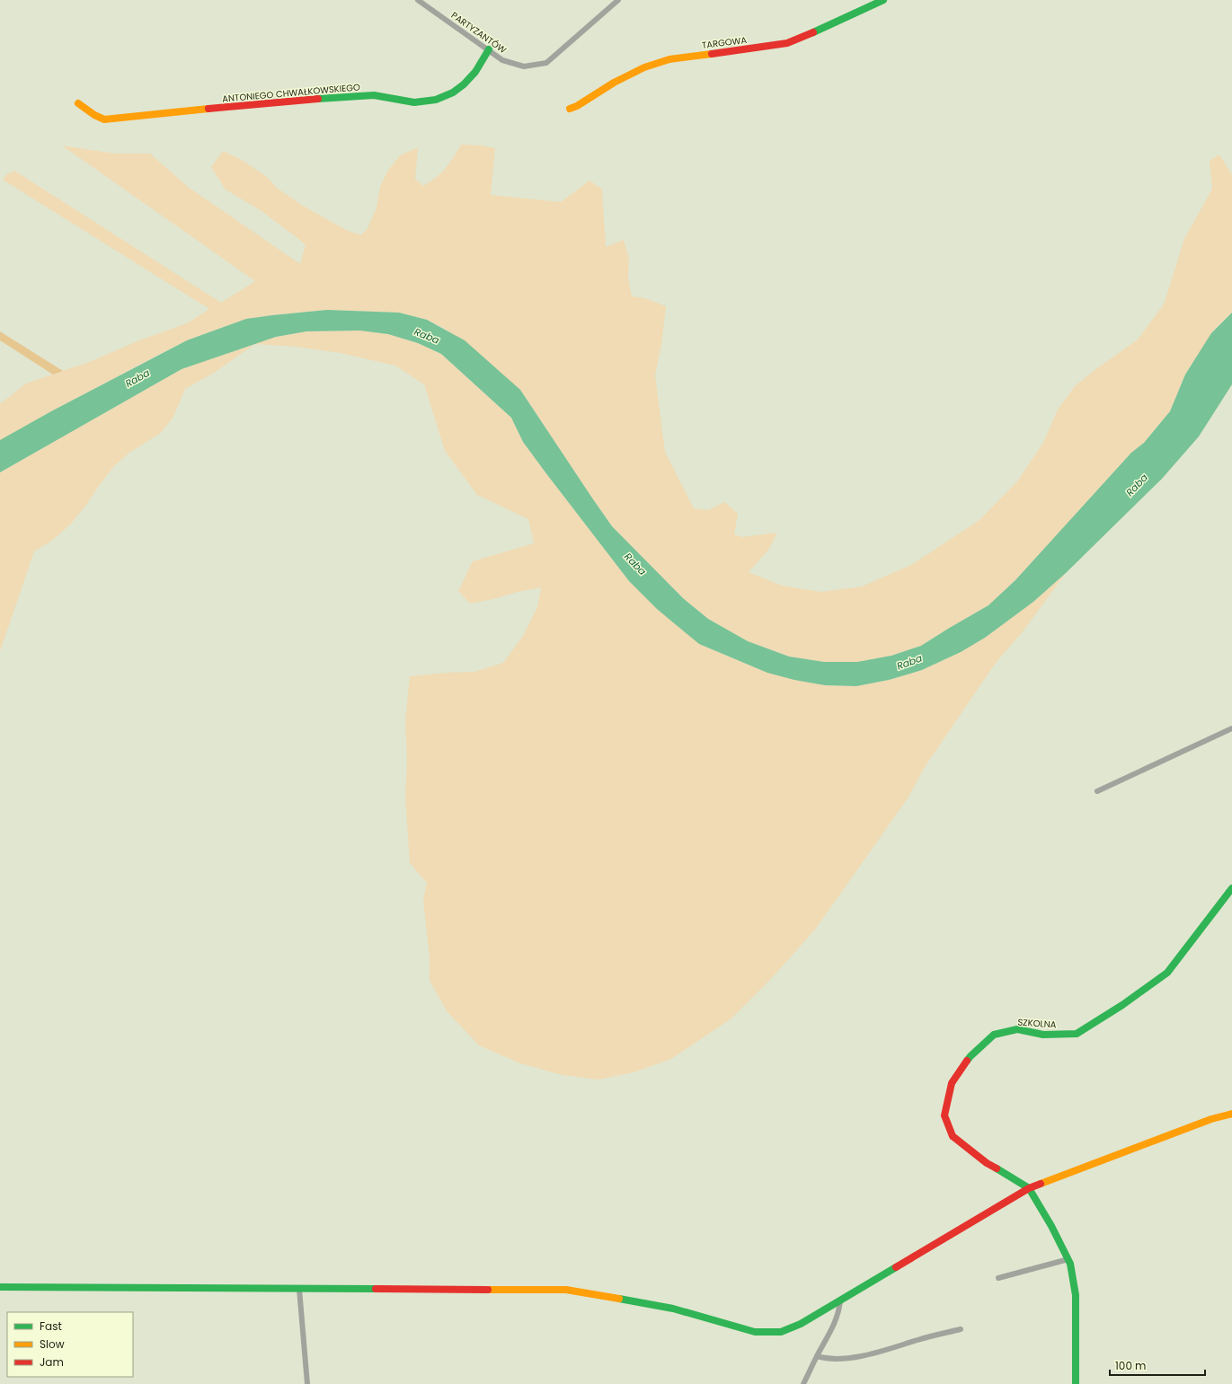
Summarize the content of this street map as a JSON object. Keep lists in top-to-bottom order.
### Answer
{
  "streets": {
    "street": [
      "PARTYZANTÓW",
      "TARGOWA",
      "ANTONIEGO CHWAŁKOWSKIEGO",
      "SZKOLNA"
    ]
  },
  "crossings": [
    ["PARTYZANTÓW", "ANTONIEGO CHWAŁKOWSKIEGO"]
  ],
  "water": ["Raba"],
  "legend": ["Fast", "Slow", "Jam"],
  "scale_bar": "100 m"
}
